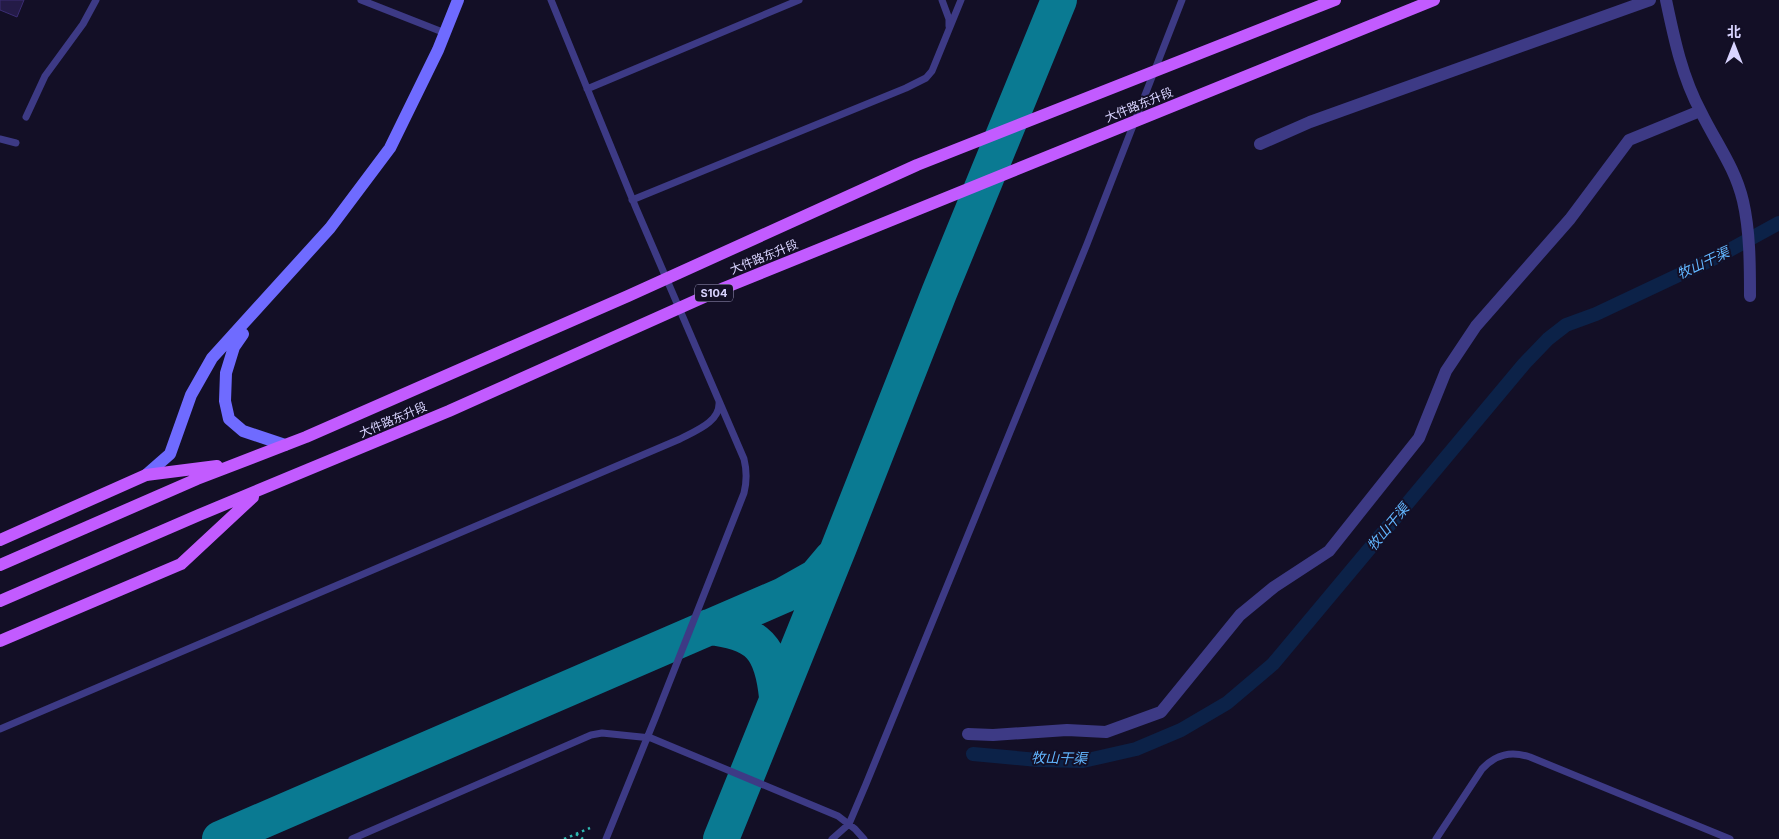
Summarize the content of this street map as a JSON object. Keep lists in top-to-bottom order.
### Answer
{
  "streets": {
    "main road": ["大件路东升段", "S104"]
  },
  "water": ["牧山干渠"],
  "north": "top"
}
